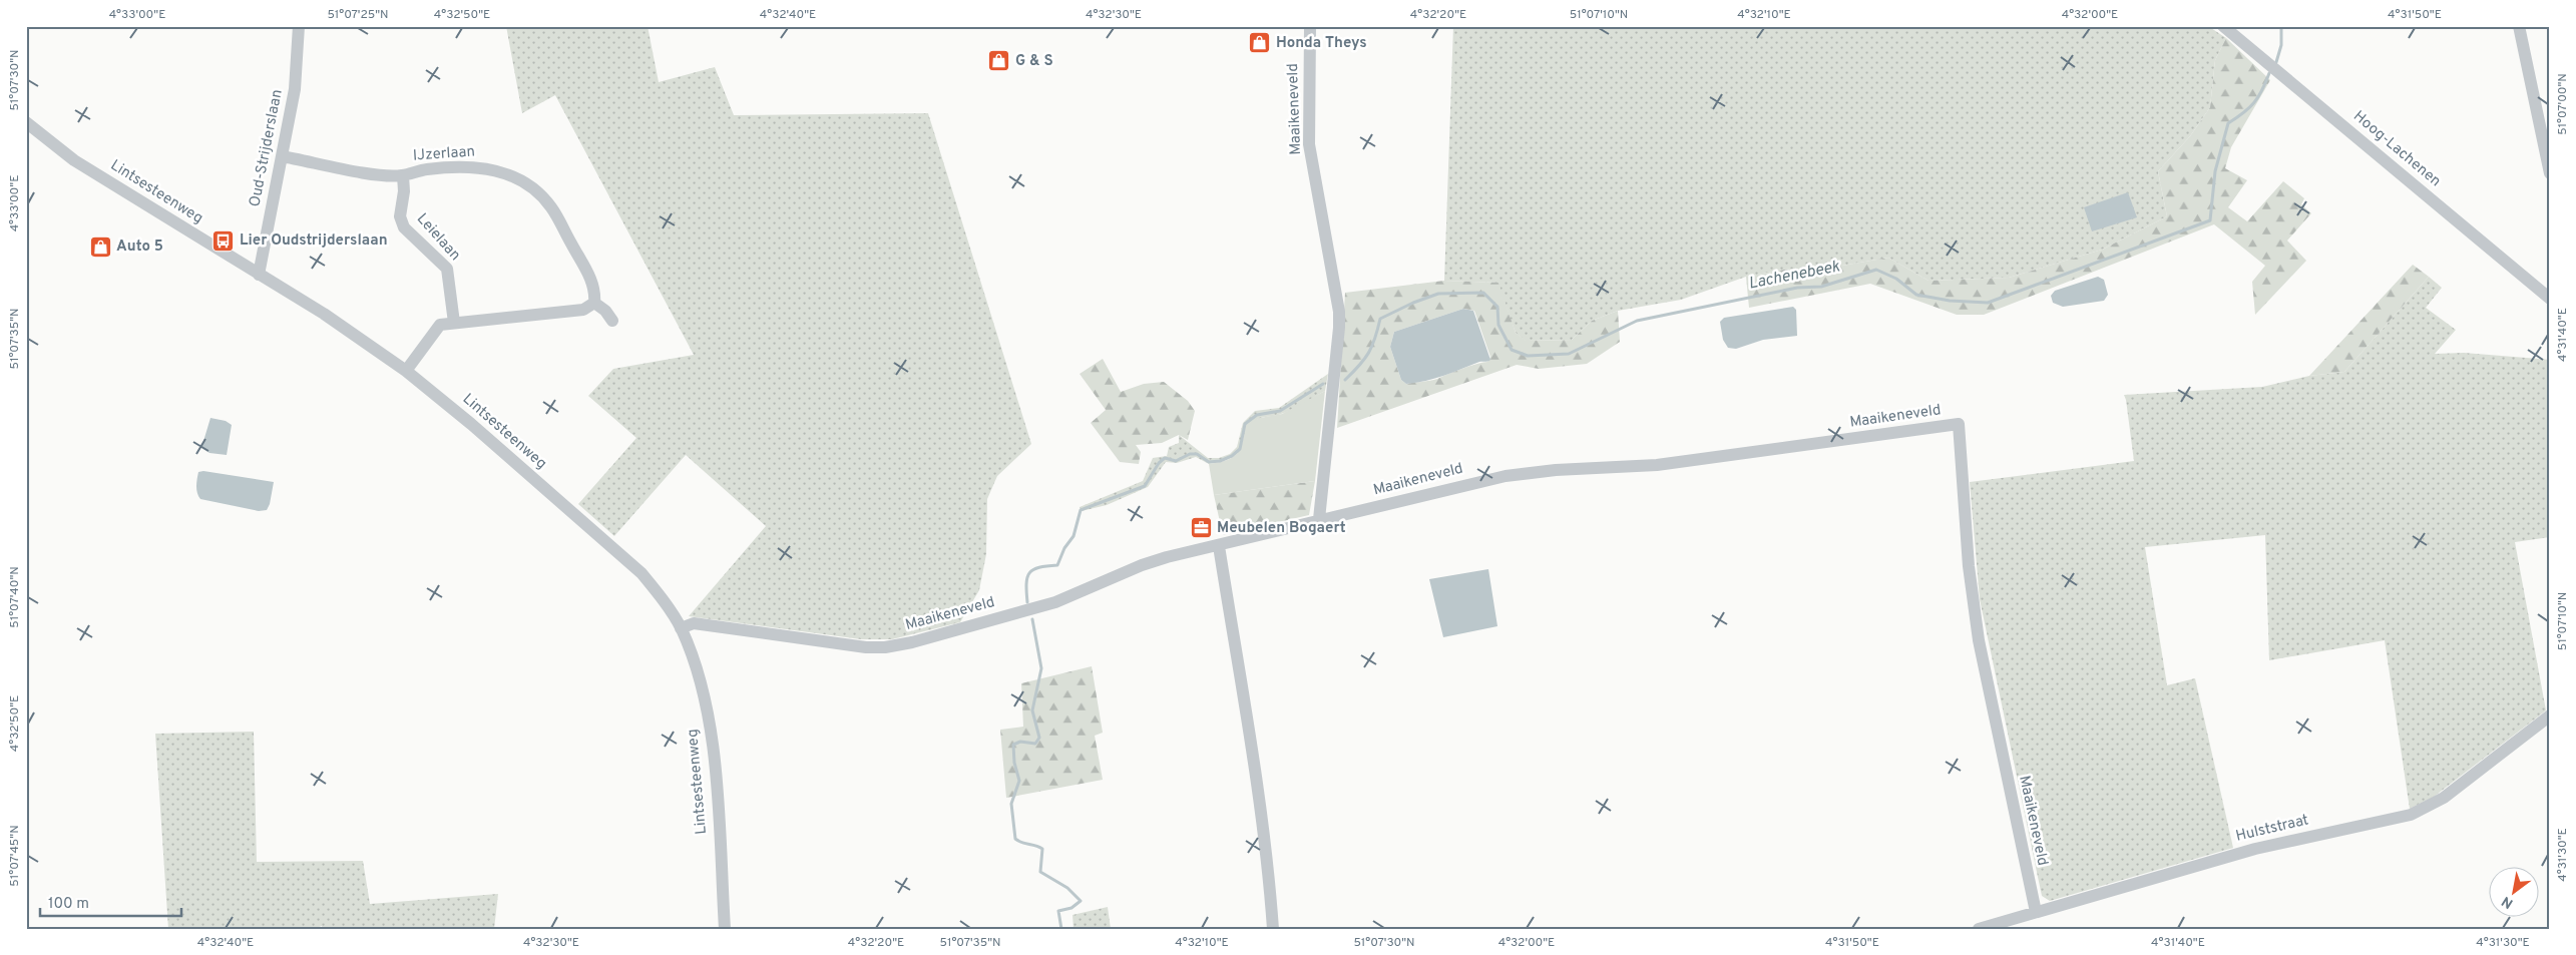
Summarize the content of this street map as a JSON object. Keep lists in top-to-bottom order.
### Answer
{
  "streets": {
    "street": [
      "Maaikeneveld",
      "Oud-Strijderslaan",
      "Hoog-Lachenen",
      "IJzerlaan",
      "Lintsesteenweg",
      "Leielaan",
      "Hulststraat"
    ]
  },
  "crossings": [
    ["Maaikeneveld", "Lintsesteenweg"],
    ["Maaikeneveld", "Hulststraat"],
    ["Oud-Strijderslaan", "IJzerlaan"],
    ["Oud-Strijderslaan", "Lintsesteenweg"],
    ["IJzerlaan", "Leielaan"]
  ],
  "water": ["Lachenebeek"],
  "places": {
    "shop": ["Honda Theys", "G & S", "Auto 5"],
    "bus stop": ["Lier Oudstrijderslaan"],
    "office": ["Meubelen Bogaert"]
  },
  "scale_bar": "100 m",
  "north": "bottom left",
  "coordinates": [
    "4°33'00\"E",
    "51°07'25\"N",
    "4°32'50\"E",
    "4°32'40\"E",
    "4°32'30\"E",
    "4°32'20\"E",
    "51°07'10\"N",
    "4°32'10\"E",
    "4°32'00\"E",
    "4°31'50\"E",
    "51°07'30\"N",
    "51°07'00\"N",
    "4°31'40\"E",
    "51°07'35\"N",
    "51°07'40\"N",
    "4°31'30\"E",
    "51°07'45\"N"
  ]
}
